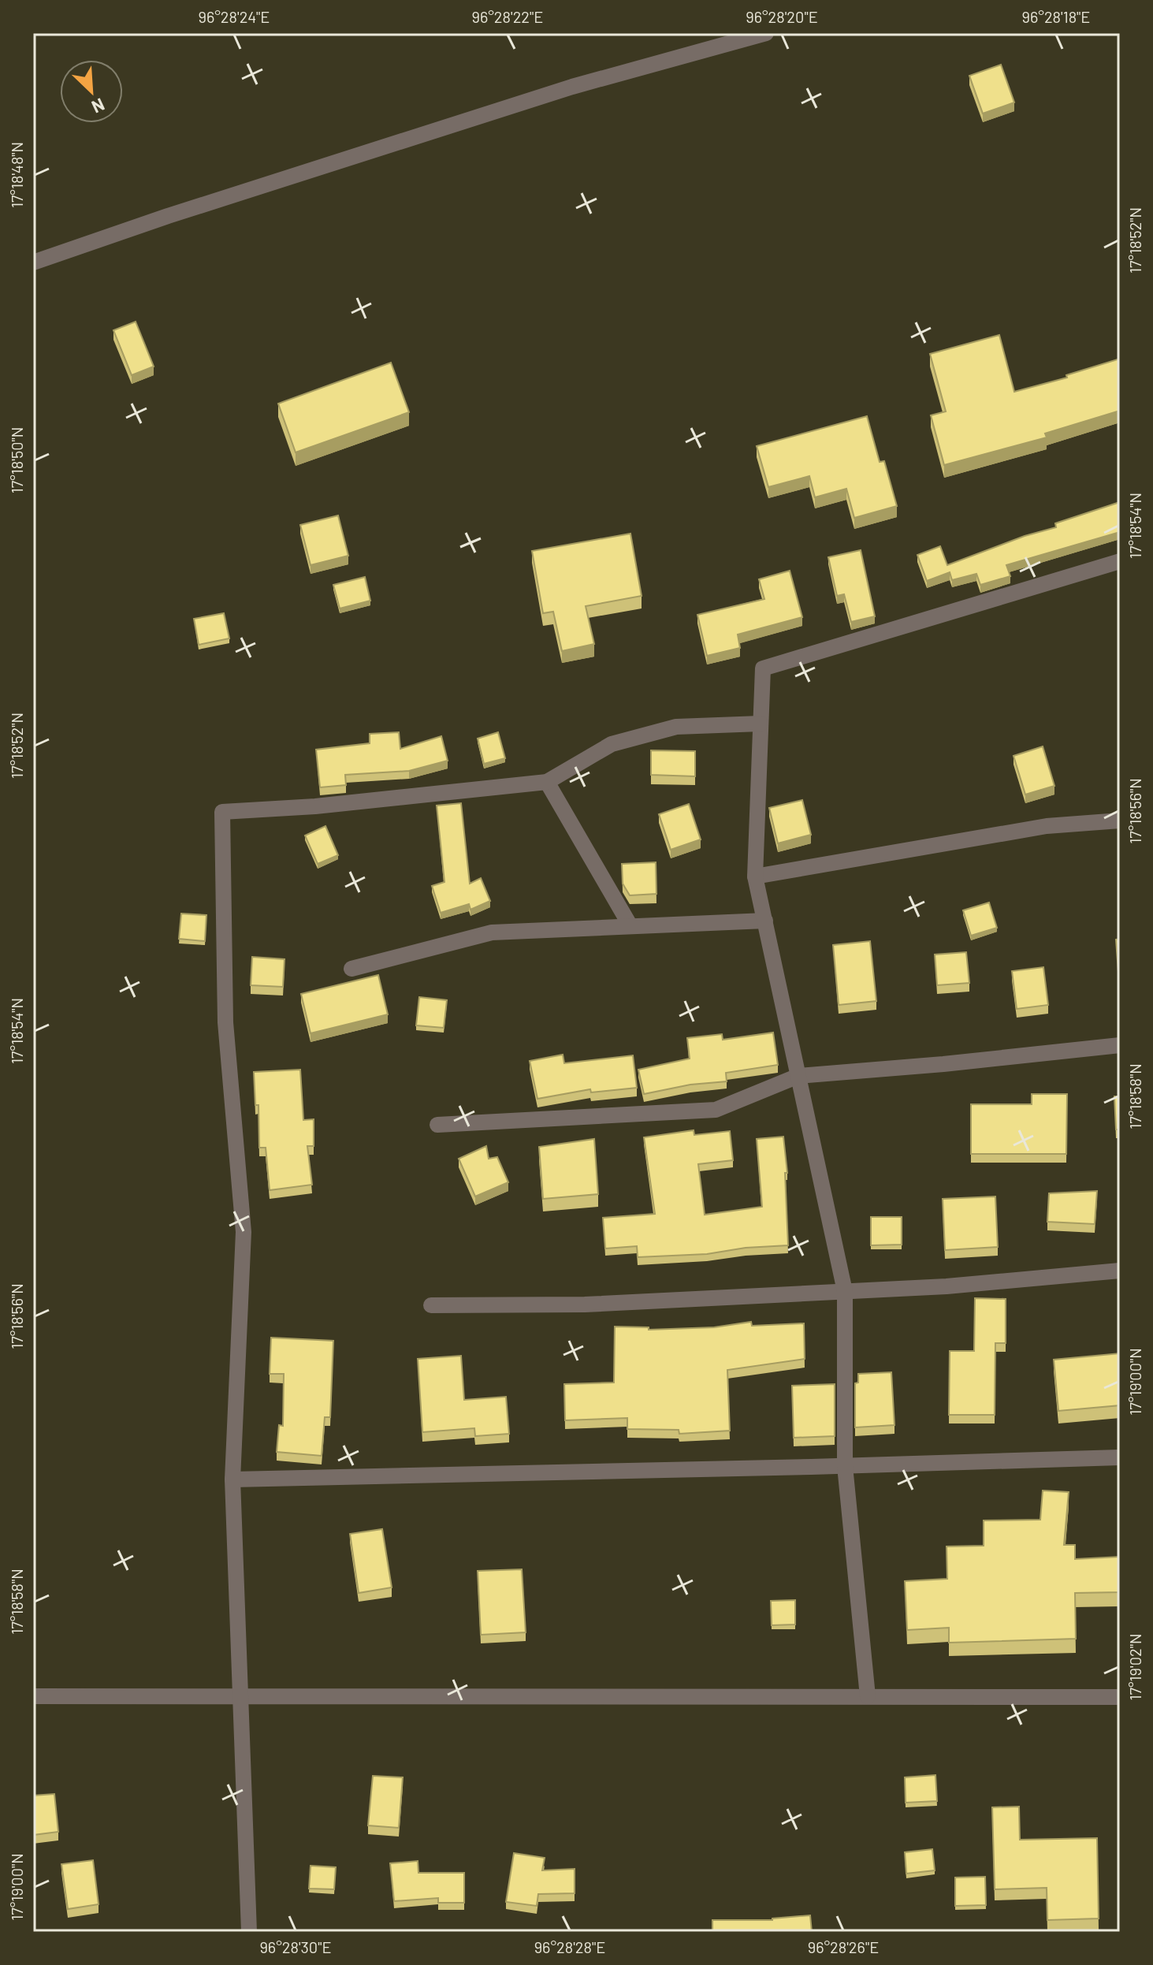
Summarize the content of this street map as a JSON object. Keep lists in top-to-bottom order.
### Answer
{
  "north": "bottom right",
  "coordinates": [
    "96°28'24\"E",
    "96°28'22\"E",
    "96°28'20\"E",
    "96°28'18\"E",
    "17°18'48\"N",
    "17°18'52\"N",
    "17°18'50\"N",
    "17°18'54\"N",
    "17°18'56\"N",
    "17°18'58\"N",
    "17°19'00\"N",
    "17°19'02\"N",
    "96°28'30\"E",
    "96°28'28\"E",
    "96°28'26\"E"
  ]
}
